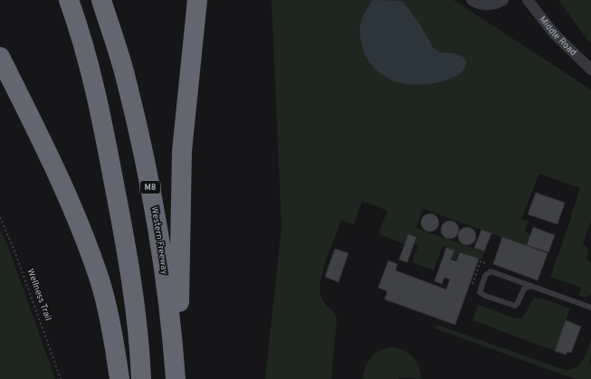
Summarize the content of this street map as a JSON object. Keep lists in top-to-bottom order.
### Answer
{
  "streets": {
    "highway": ["M8", "Western Freeway"],
    "street": ["Middle Road"],
    "path": ["Wellness Trail"]
  }
}
